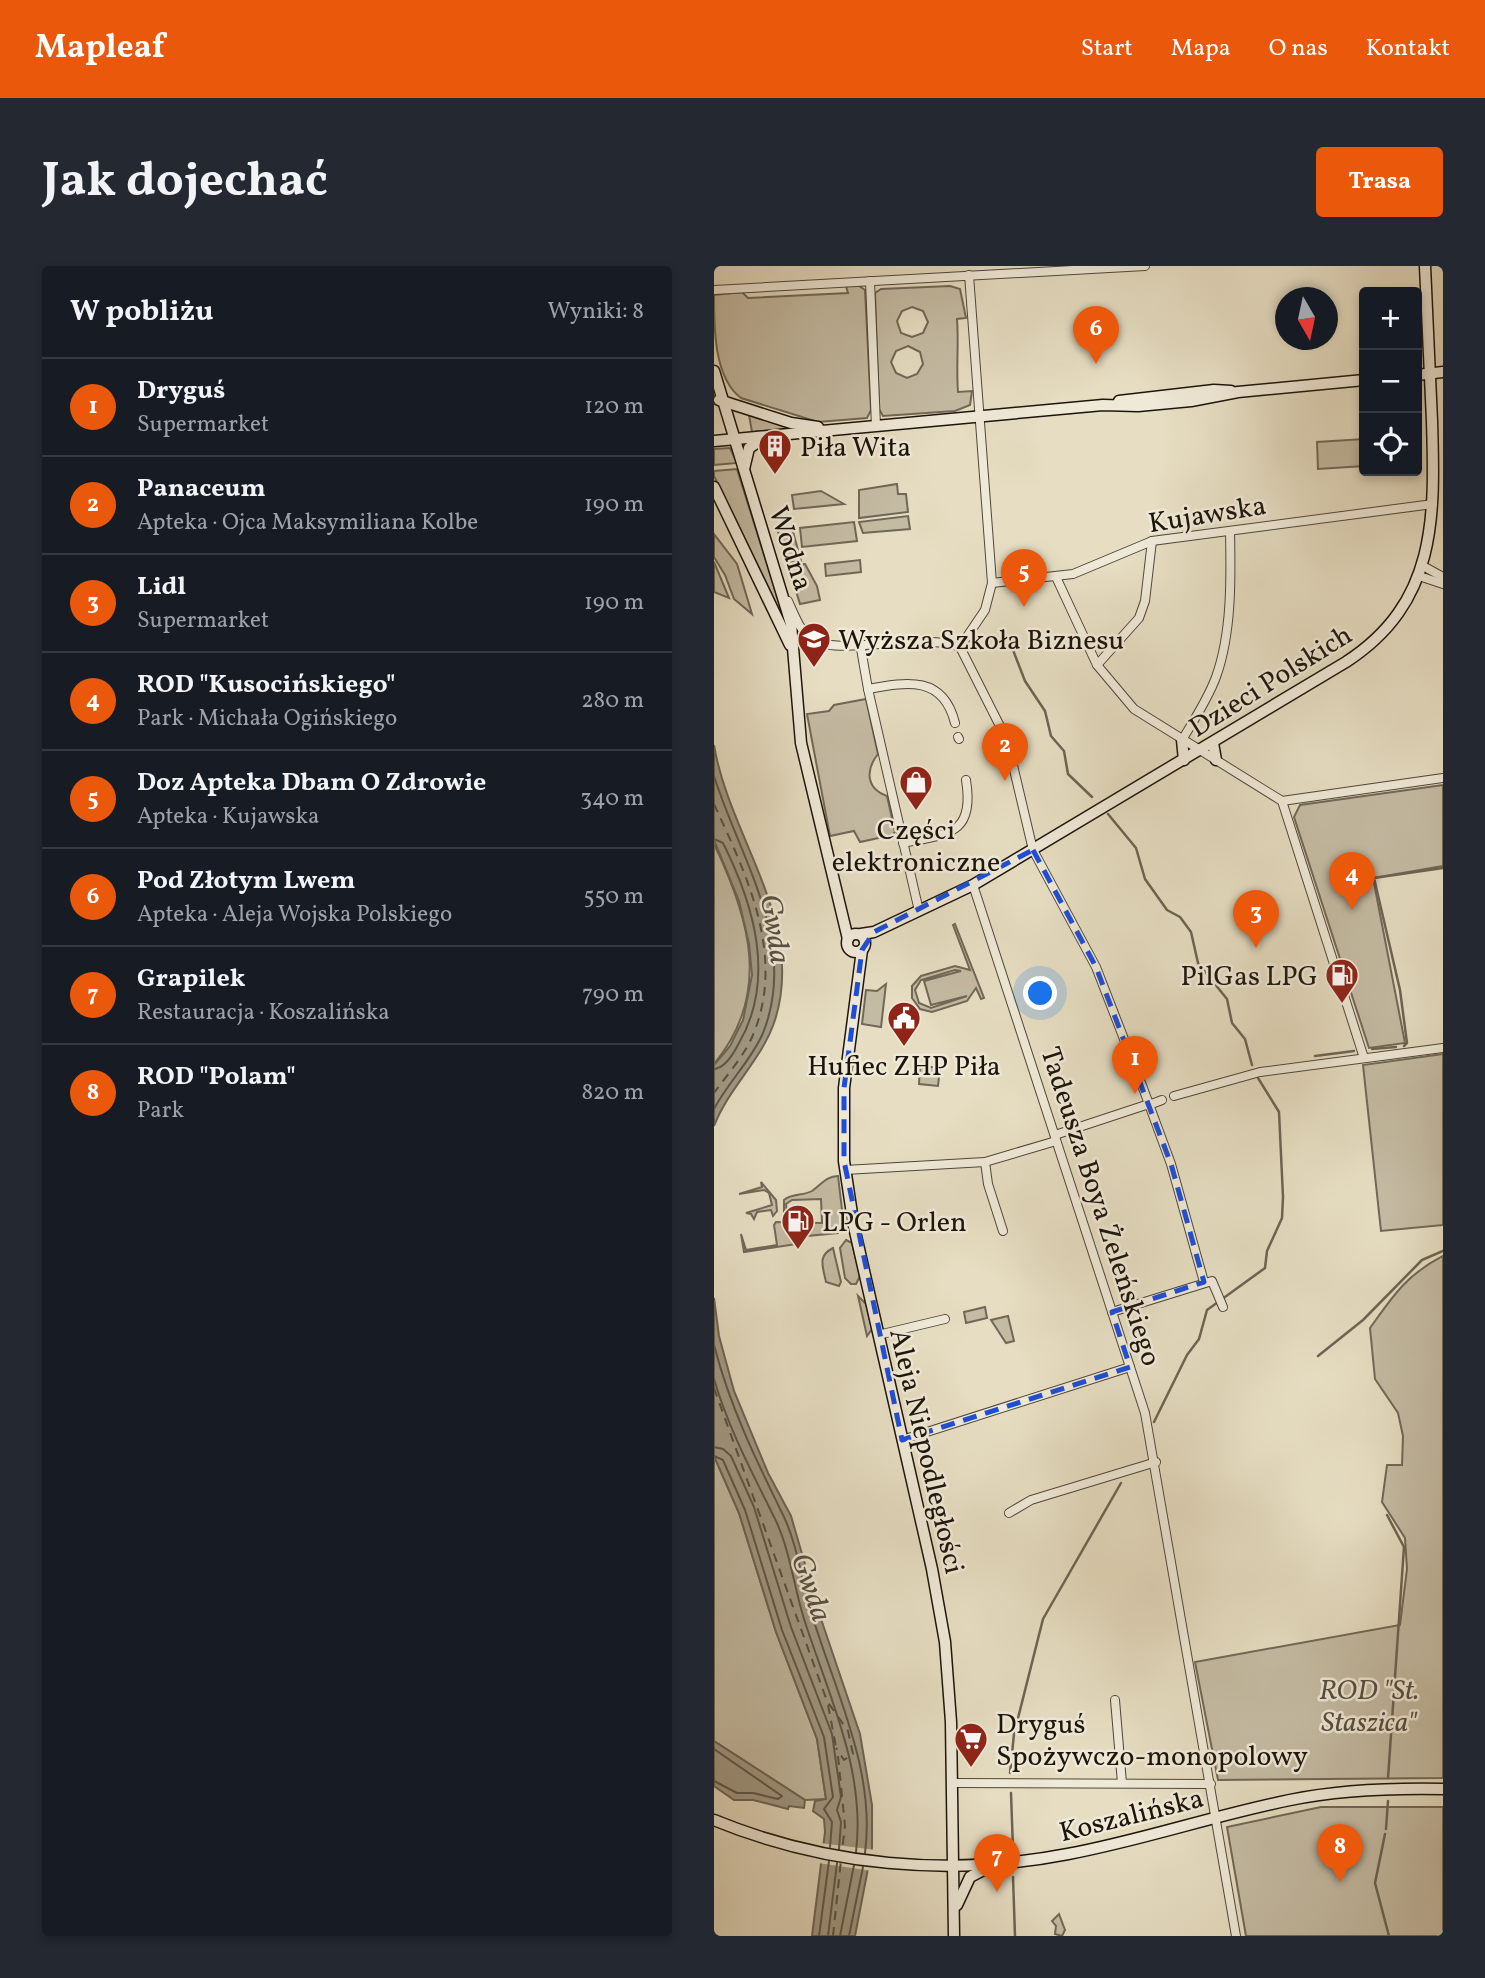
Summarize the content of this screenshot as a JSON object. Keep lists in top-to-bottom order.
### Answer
{
  "streets": {
    "street": [
      "Kujawska",
      "Wodna",
      "Dzieci Polskich",
      "Tadeusza Boya Żeleńskiego",
      "Aleja Niepodległości",
      "Koszalińska"
    ]
  },
  "crossings": [
    ["Kujawska", "Dzieci Polskich"],
    ["Wodna", "Aleja Niepodległości"],
    ["Dzieci Polskich", "Tadeusza Boya Żeleńskiego"],
    ["Dzieci Polskich", "Aleja Niepodległości"],
    ["Tadeusza Boya Żeleńskiego", "Koszalińska"],
    ["Aleja Niepodległości", "Koszalińska"]
  ],
  "water": ["Gwda"],
  "parks": ["ROD \"St. Staszica\""],
  "places": {
    "building": ["Piła Wita"],
    "school or university": ["Wyższa Szkoła Biznesu"],
    "shop": ["Części elektroniczne"],
    "fuel station": ["PilGas LPG", "LPG - Orlen"],
    "public building": ["Hufiec ZHP Piła"],
    "supermarket": ["Dryguś Spożywczo-monopolowy"]
  },
  "north": "bottom",
  "page": {
    "header": "Mapleaf",
    "nav": [
      "Start",
      "Mapa",
      "O nas",
      "Kontakt"
    ],
    "buttons": "Trasa",
    "title": "Jak dojechać",
    "heading": ["W pobliżu", "Wyniki: 8"],
    "map_buttons": ["+", "−"],
    "pins": [
      "6",
      "5",
      "2",
      "4",
      "3",
      "1",
      "8",
      "7"
    ],
    "list": [
      {
        "mark": "1",
        "name": "Dryguś",
        "note": "Supermarket",
        "value": "120 m"
      },
      {
        "mark": "2",
        "name": "Panaceum",
        "note": "Apteka · Ojca Maksymiliana Kolbe",
        "value": "190 m"
      },
      {
        "mark": "3",
        "name": "Lidl",
        "note": "Supermarket",
        "value": "190 m"
      },
      {
        "mark": "4",
        "name": "ROD \"Kusocińskiego\"",
        "note": "Park · Michała Ogińskiego",
        "value": "280 m"
      },
      {
        "mark": "5",
        "name": "Doz Apteka Dbam O Zdrowie",
        "note": "Apteka · Kujawska",
        "value": "340 m"
      },
      {
        "mark": "6",
        "name": "Pod Złotym Lwem",
        "note": "Apteka · Aleja Wojska Polskiego",
        "value": "550 m"
      },
      {
        "mark": "7",
        "name": "Grapilek",
        "note": "Restauracja · Koszalińska",
        "value": "790 m"
      },
      {
        "mark": "8",
        "name": "ROD \"Polam\"",
        "note": "Park",
        "value": "820 m"
      }
    ]
  }
}
